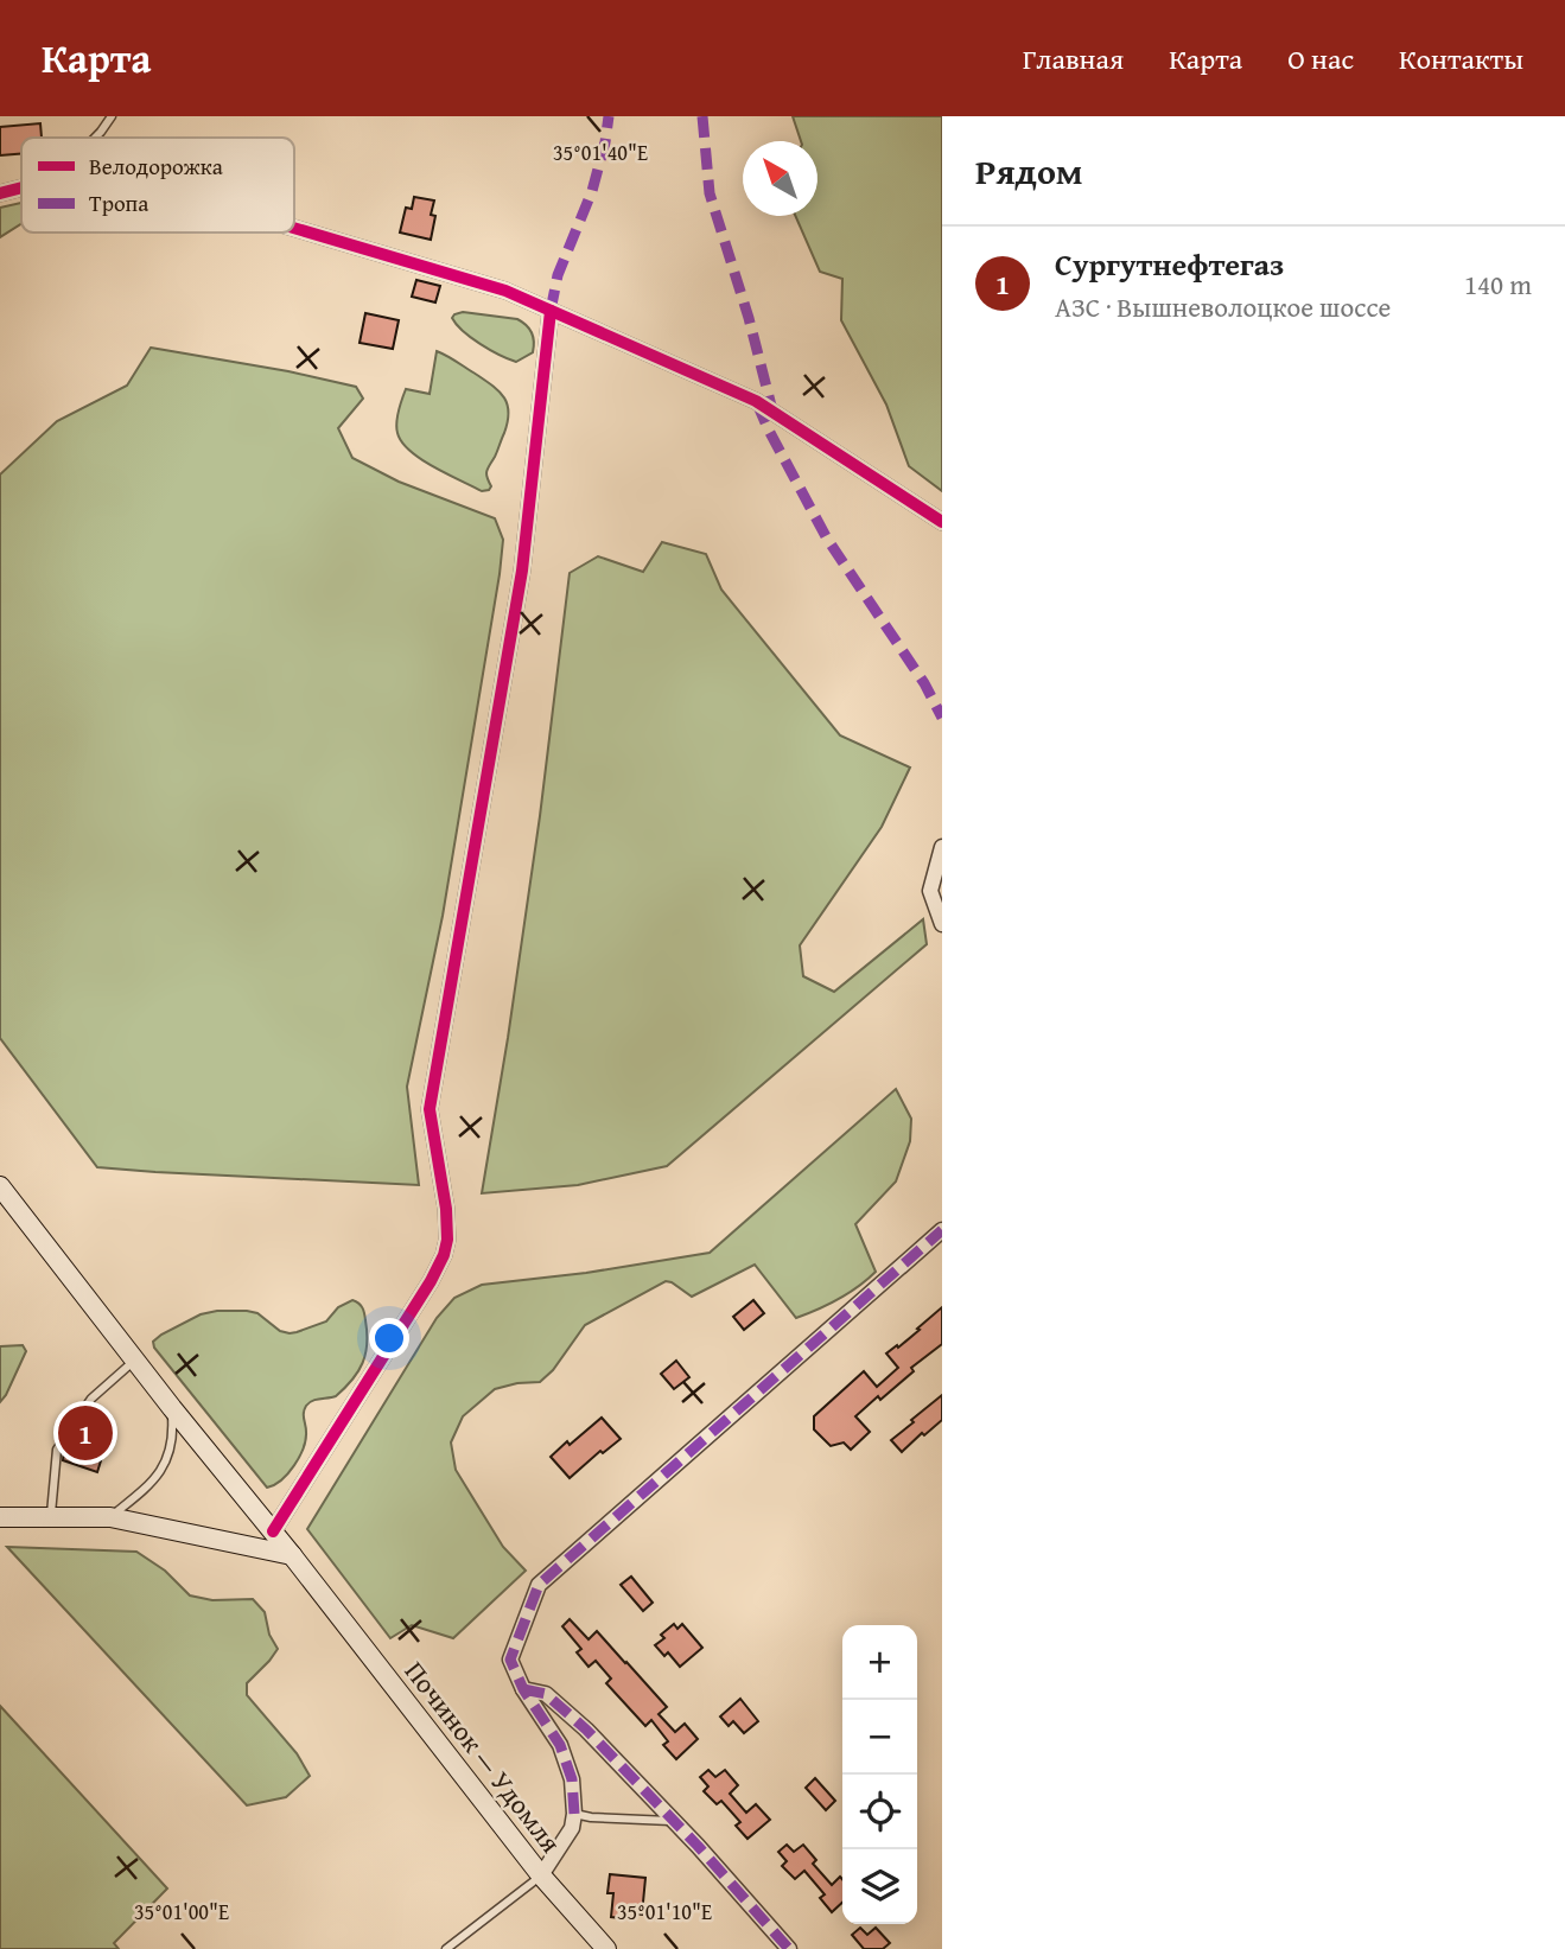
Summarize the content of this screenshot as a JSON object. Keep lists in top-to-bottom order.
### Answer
{
  "streets": {
    "main road": ["Починок — Удомля"]
  },
  "legend": ["Велодорожка", "Тропа"],
  "north": "top left",
  "page": {
    "header": "Карта",
    "nav": [
      "Главная",
      "Карта",
      "О нас",
      "Контакты"
    ],
    "heading": "Рядом",
    "list": [
      {
        "mark": "1",
        "name": "Сургутнефтегаз",
        "note": "АЗС · Вышневолоцкое шоссе",
        "value": "140 m"
      }
    ],
    "pins": "1",
    "map_buttons": ["+", "−"]
  },
  "coordinates": ["35°01'40\"E", "35°01'00\"E", "35°01'10\"E"]
}
